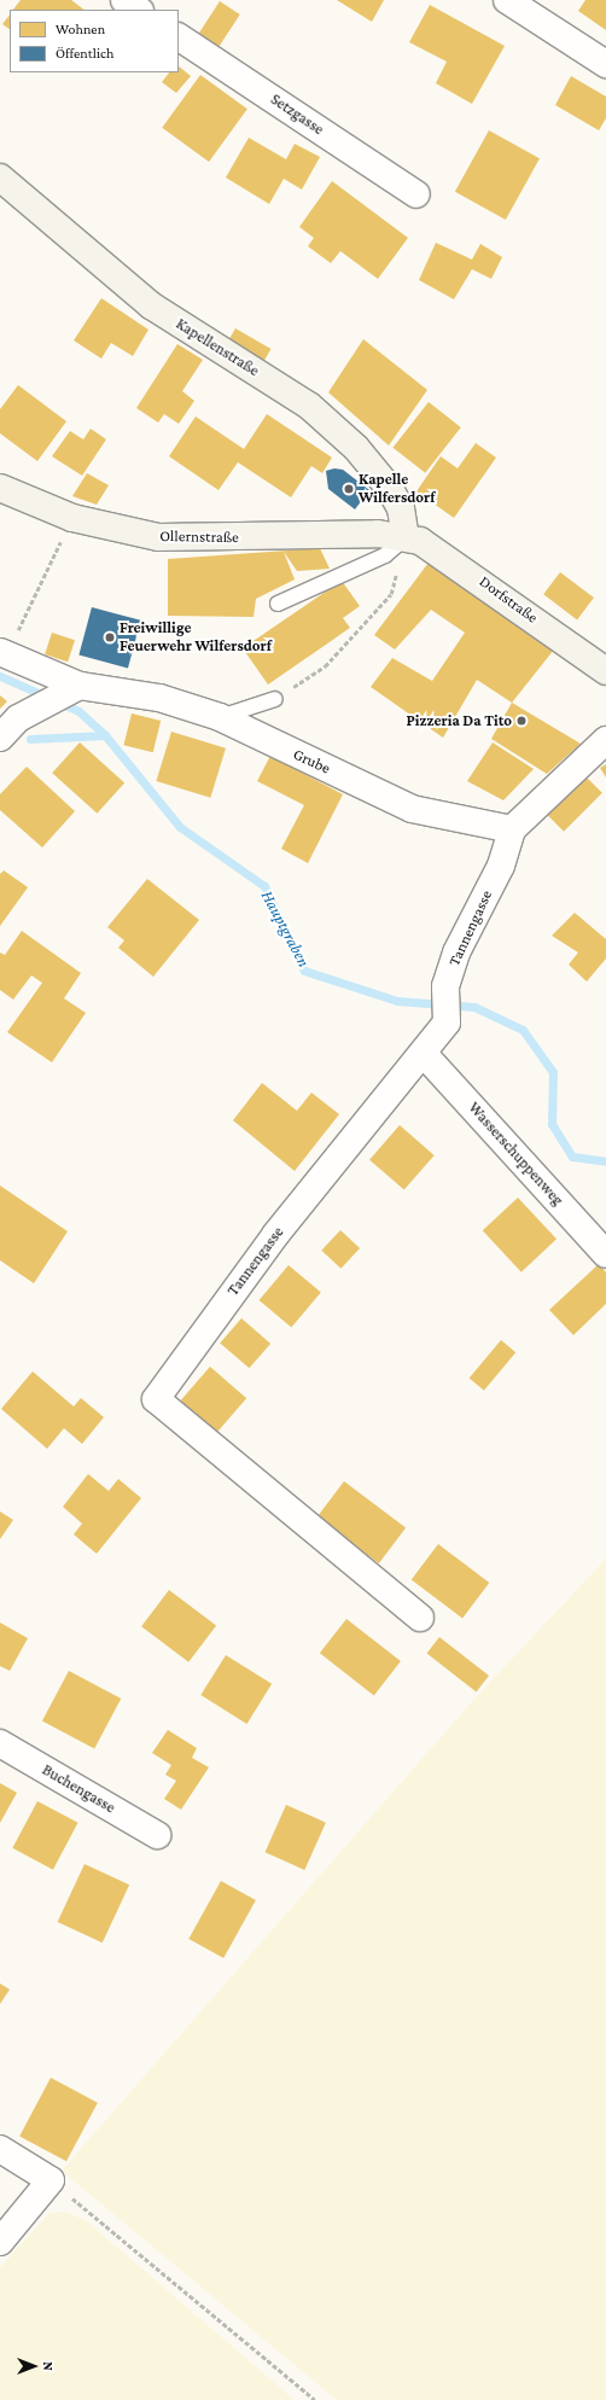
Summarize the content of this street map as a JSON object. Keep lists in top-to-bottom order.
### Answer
{
  "streets": {
    "street": [
      "Setzgasse",
      "Kapellenstraße",
      "Ollernstraße",
      "Dorfstraße",
      "Grube",
      "Tannengasse",
      "Wasserschuppenweg",
      "Buchengasse"
    ]
  },
  "crossings": [
    ["Kapellenstraße", "Ollernstraße"],
    ["Kapellenstraße", "Dorfstraße"],
    ["Ollernstraße", "Dorfstraße"],
    ["Grube", "Tannengasse"],
    ["Tannengasse", "Wasserschuppenweg"]
  ],
  "water": ["Hauptgraben"],
  "places": ["Kapelle Wilfersdorf", "Freiwillige Feuerwehr Wilfersdorf", "Pizzeria Da Tito"],
  "legend": ["Wohnen", "Öffentlich"],
  "north": "right"
}
